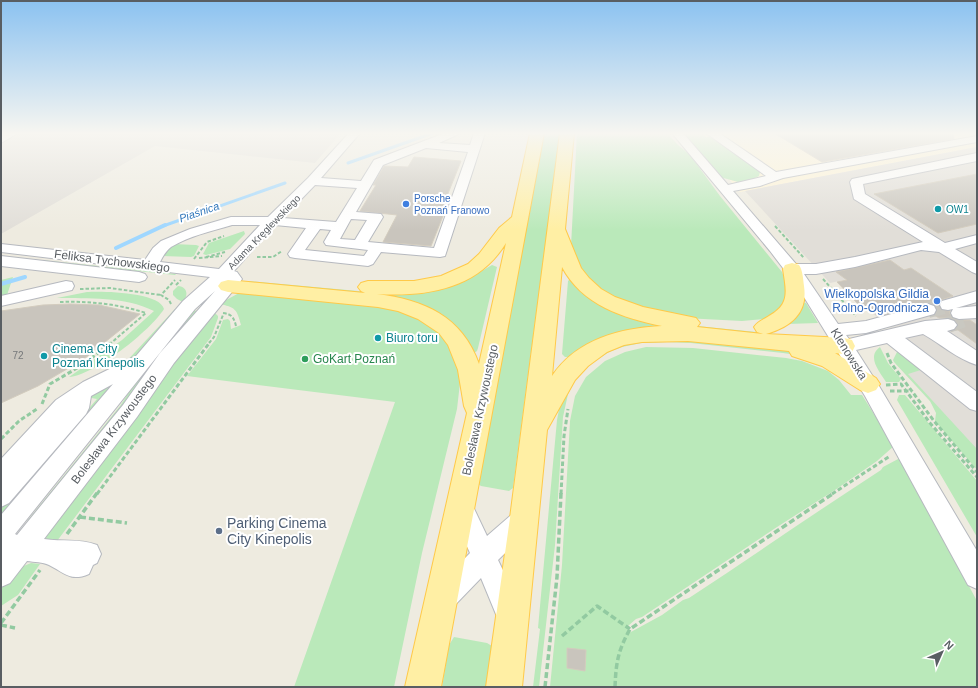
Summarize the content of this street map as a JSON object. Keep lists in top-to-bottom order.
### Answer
{
  "streets": {
    "main road": ["Bolesława Krzywoustego"],
    "street": ["Adama Kręglewskiego", "Feliksa Tychowskiego", "Klenowska"]
  },
  "crossings": [
    ["Adama Kręglewskiego", "Feliksa Tychowskiego"],
    ["Adama Kręglewskiego", "Bolesława Krzywoustego"],
    ["Feliksa Tychowskiego", "Bolesława Krzywoustego"]
  ],
  "water": ["Piaśnica"],
  "places": [
    "Porsche Poznań Franowo",
    "OW1",
    "Wielkopolska Gildia Rolno-Ogrodnicza",
    "Biuro toru",
    "Cinema City Poznań Kinepolis",
    "GoKart Poznań",
    "Parking Cinema City Kinepolis"
  ],
  "house_numbers": ["72"],
  "north": "top right"
}
